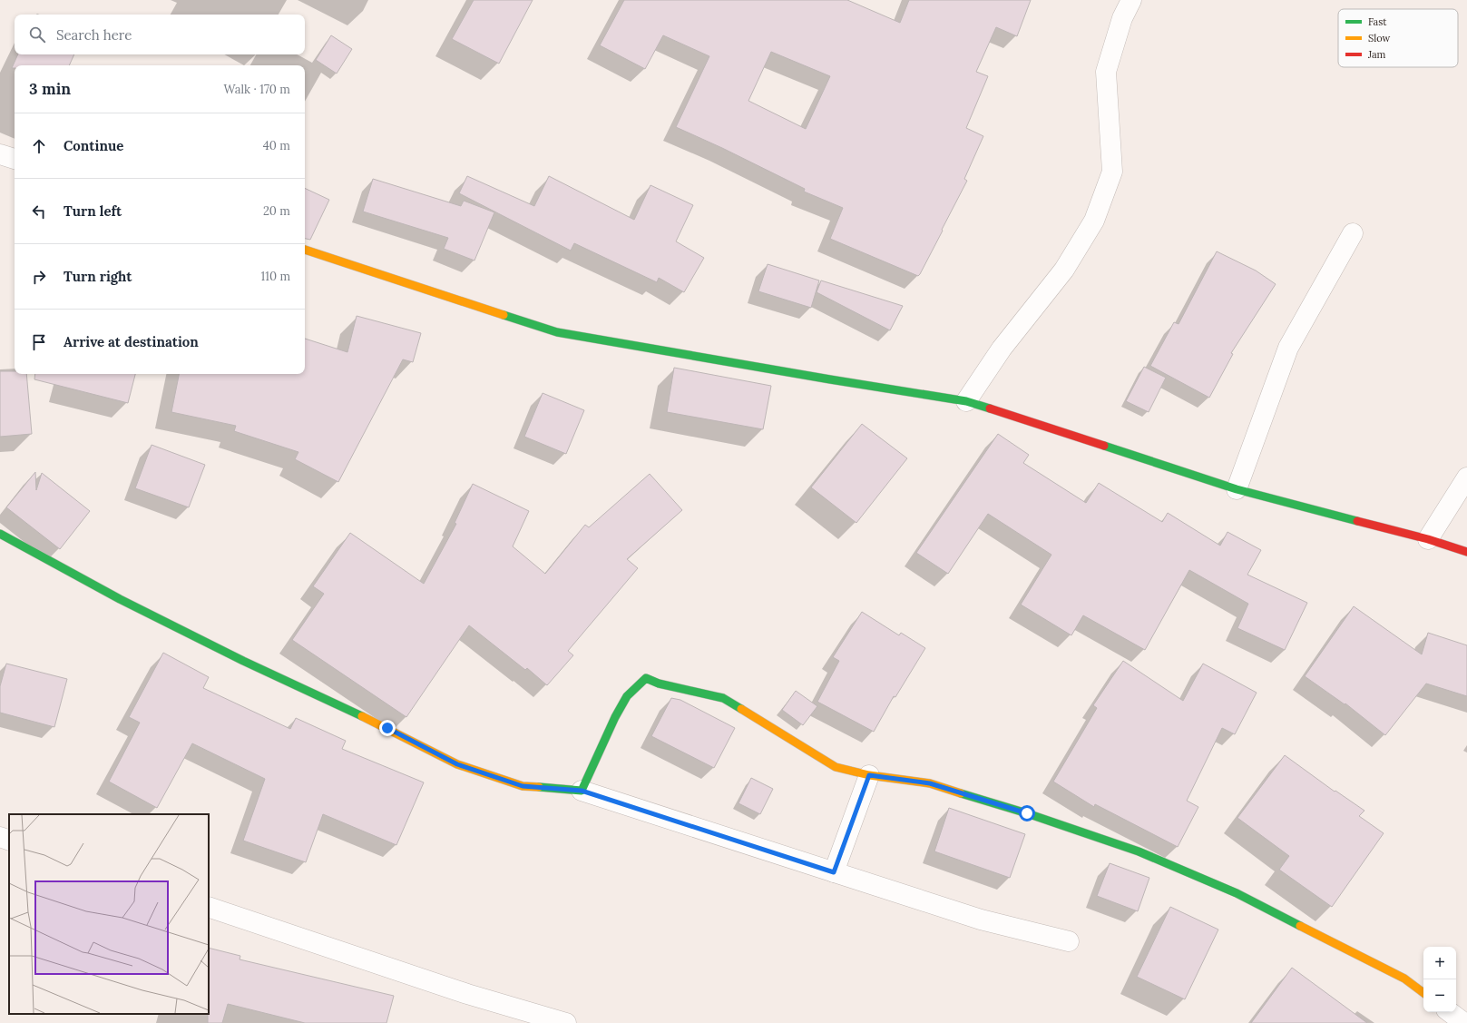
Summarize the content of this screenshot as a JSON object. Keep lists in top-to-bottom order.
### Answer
{
  "legend": ["Fast", "Slow", "Jam"],
  "page": {
    "search": "Search here",
    "heading": ["3 min", "Walk · 170 m"],
    "list": [
      ["Continue", "40 m"],
      ["Turn left", "20 m"],
      ["Turn right", "110 m"],
      "Arrive at destination"
    ],
    "map_buttons": ["+", "−"]
  }
}
